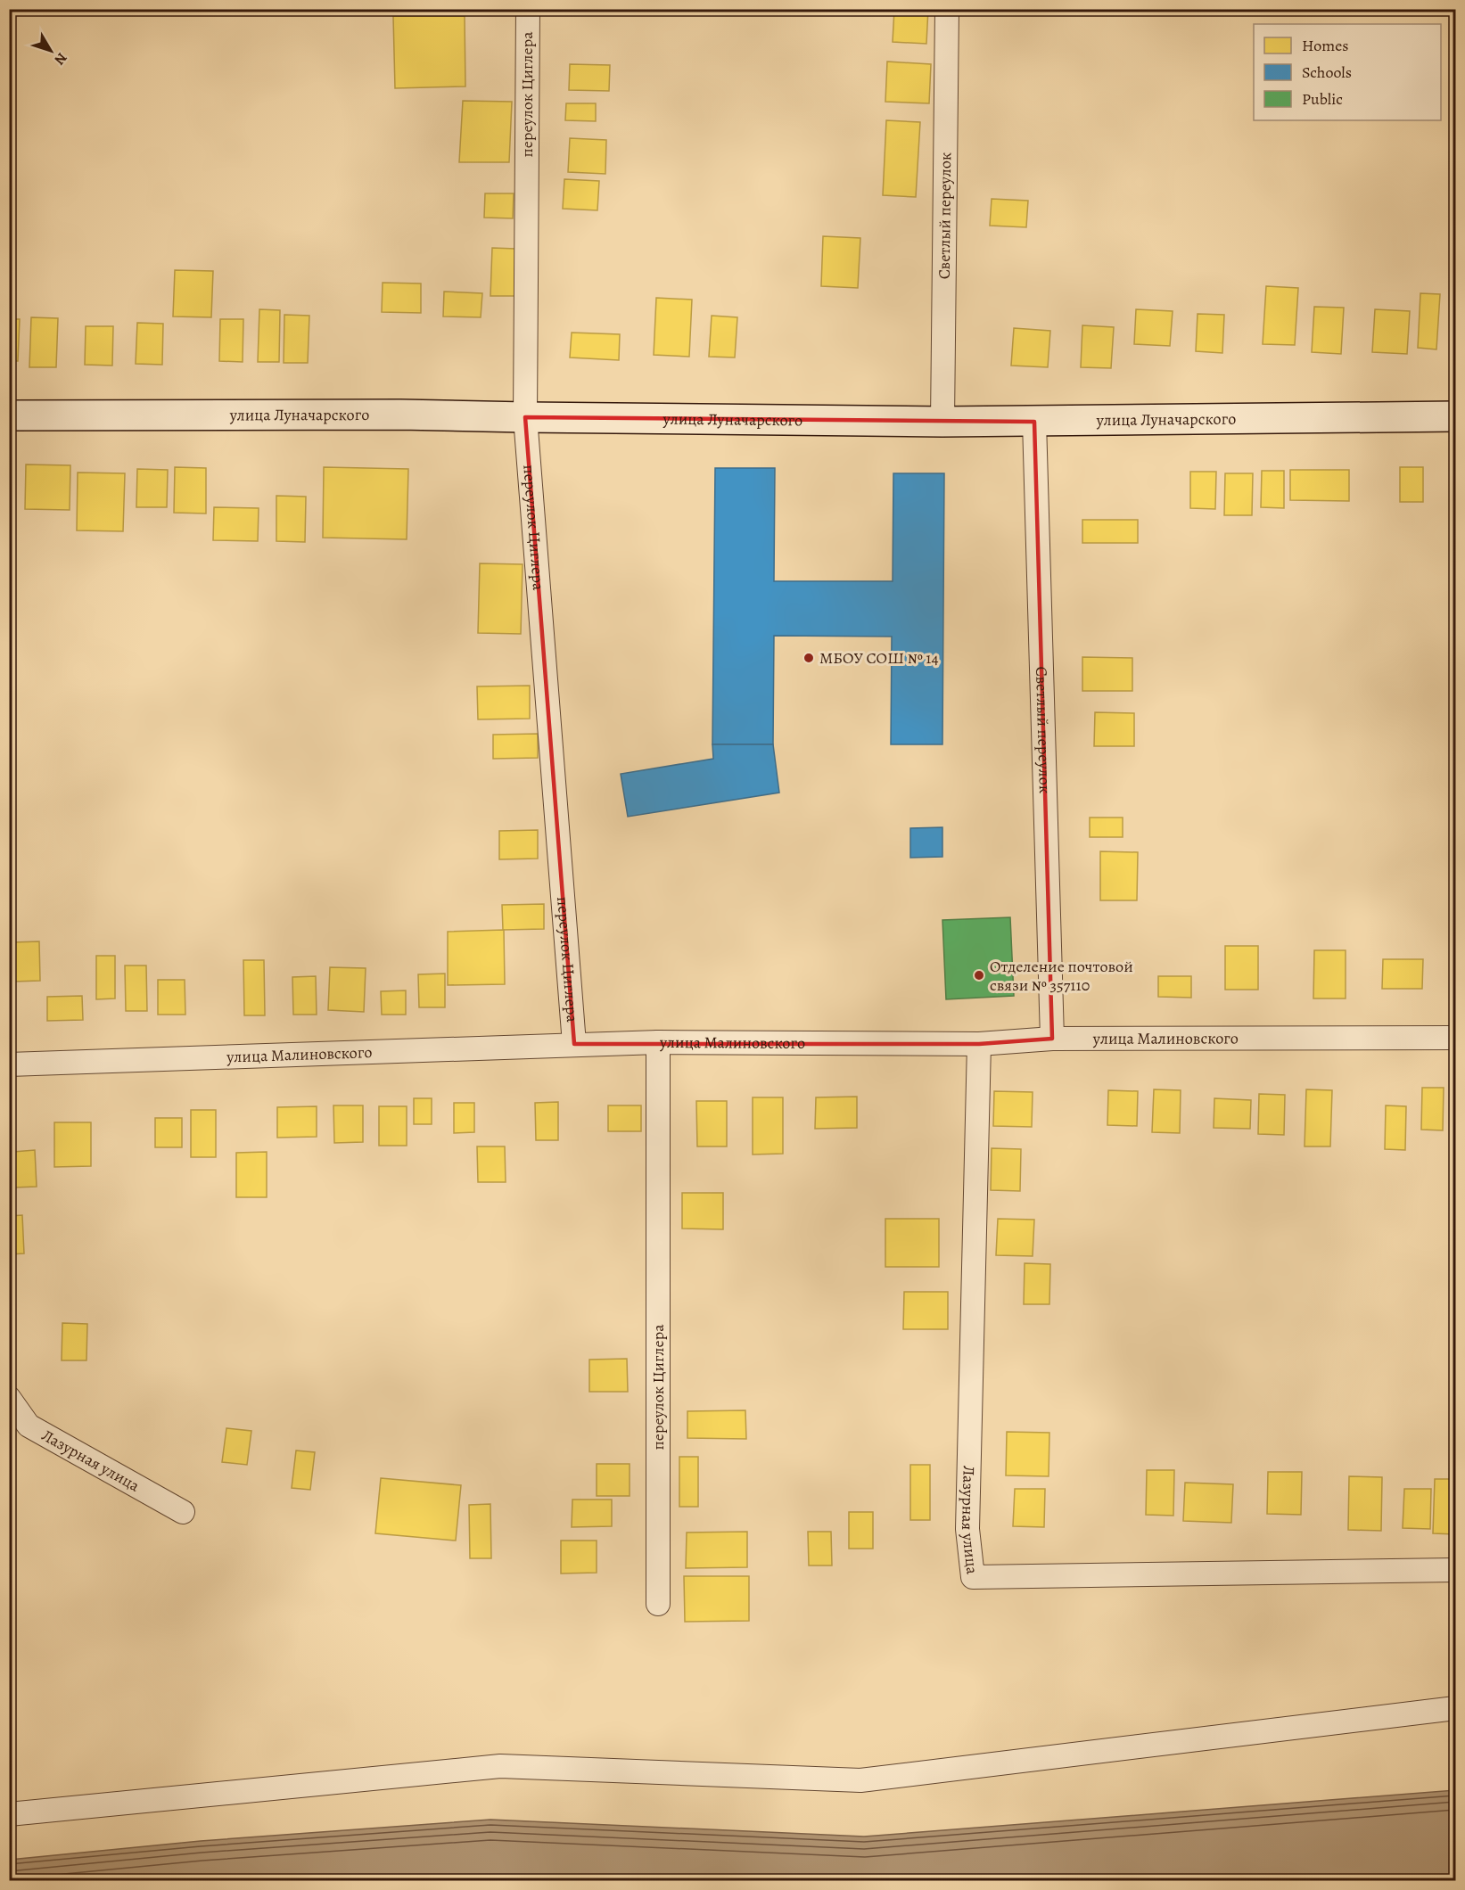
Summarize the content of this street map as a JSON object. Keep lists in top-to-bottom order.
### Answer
{
  "streets": {
    "street": [
      "переулок Циглера",
      "Светлый переулок",
      "улица Луначарского",
      "улица Малиновского",
      "Лазурная улица"
    ]
  },
  "crossings": [
    ["переулок Циглера", "улица Луначарского"],
    ["переулок Циглера", "улица Малиновского"],
    ["Светлый переулок", "улица Луначарского"],
    ["Светлый переулок", "улица Малиновского"],
    ["улица Малиновского", "Лазурная улица"]
  ],
  "places": ["МБОУ СОШ № 14", "Отделение почтовой связи № 357110"],
  "legend": ["Homes", "Schools", "Public"],
  "north": "bottom right"
}
